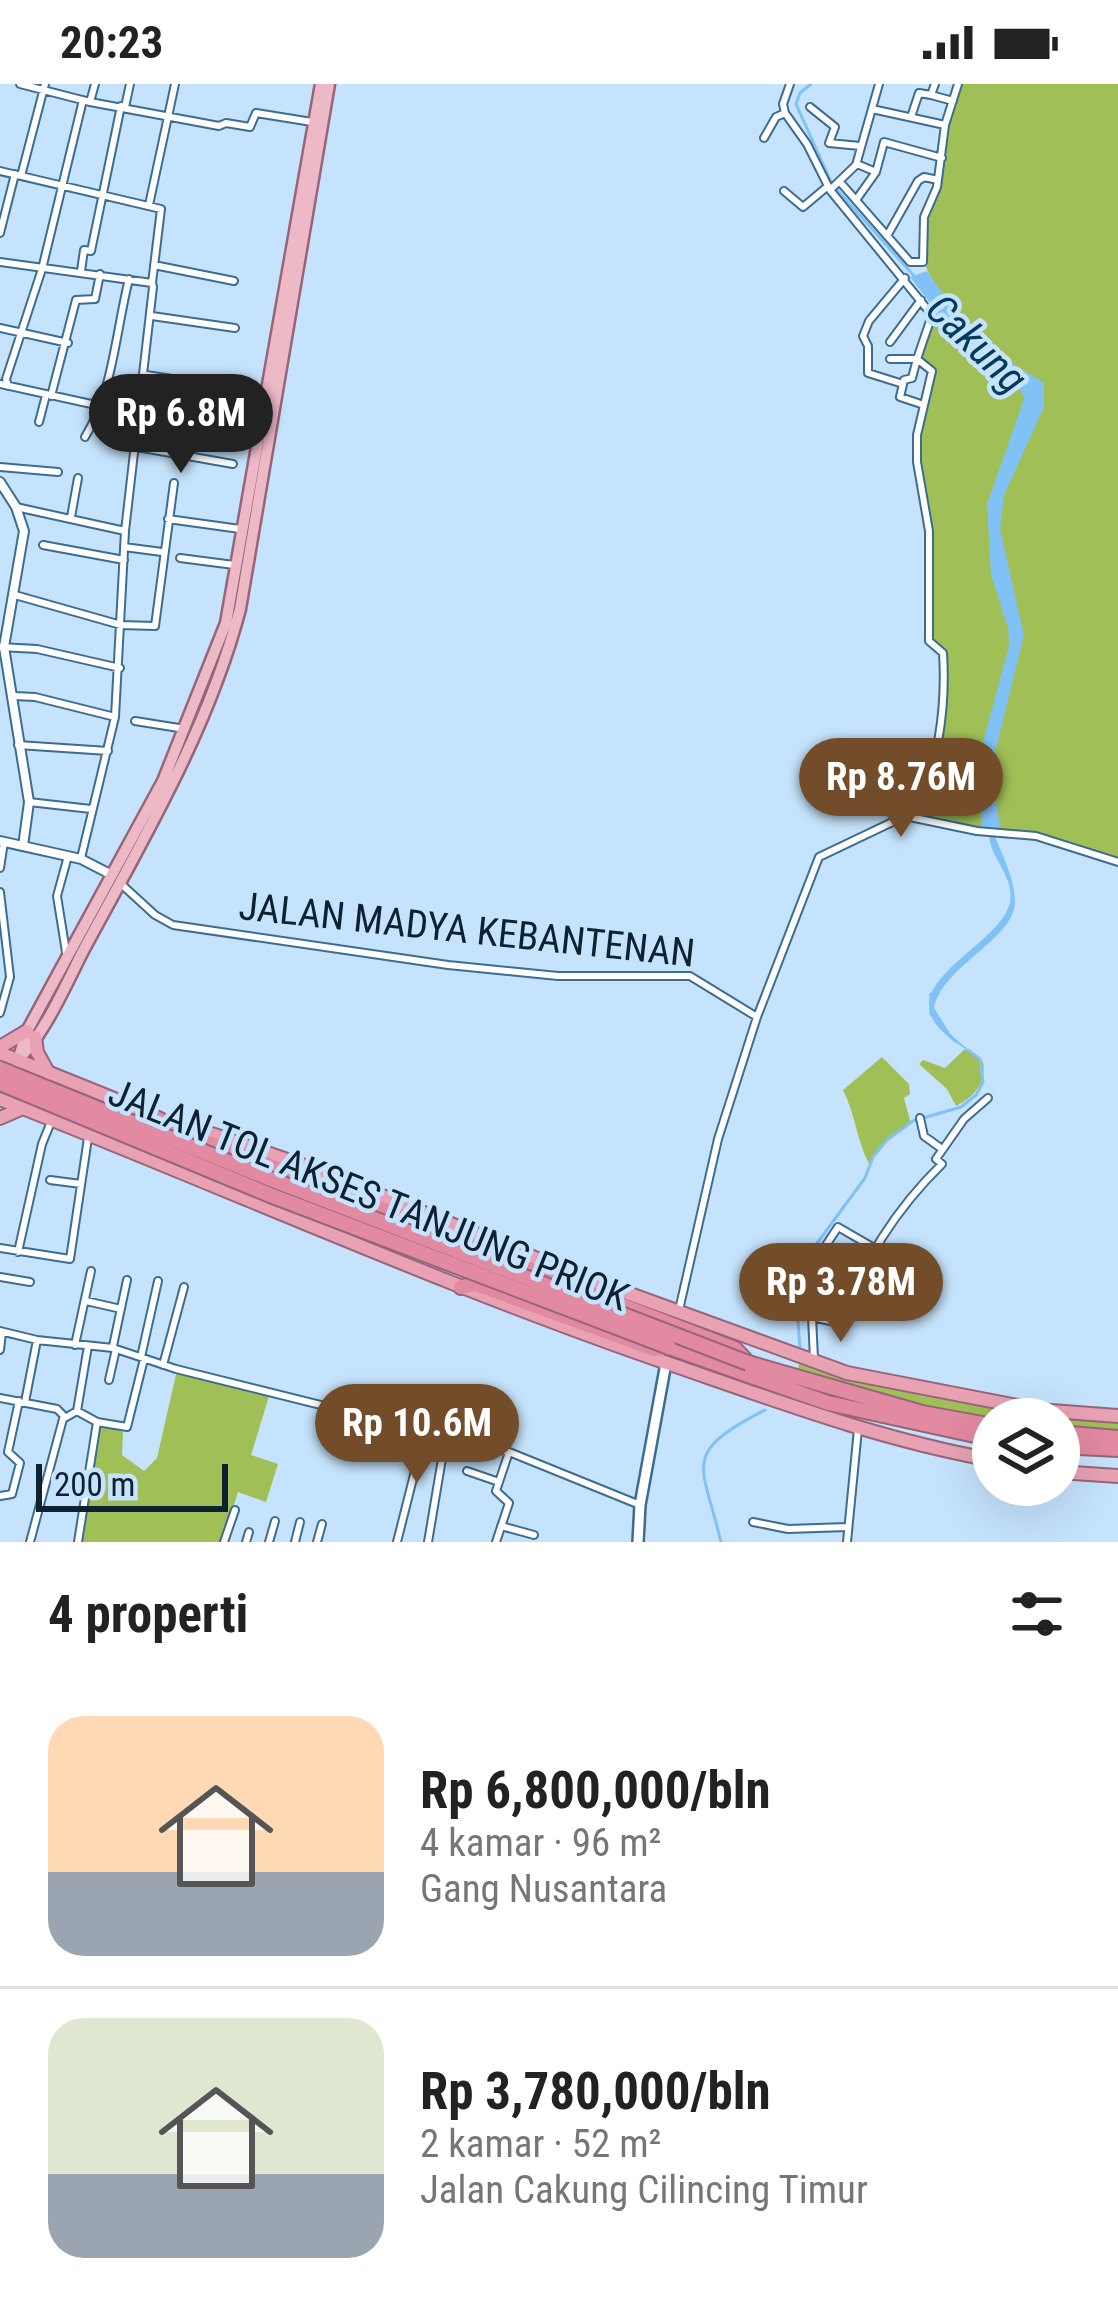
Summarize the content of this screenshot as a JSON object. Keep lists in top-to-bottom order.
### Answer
{
  "streets": {
    "highway": ["JALAN TOL AKSES TANJUNG PRIOK"],
    "street": ["JALAN MADYA KEBANTENAN"]
  },
  "water": ["Cakung"],
  "scale_bar": "200 m",
  "page": {
    "status": "20:23",
    "price": [
      "Rp 6.8M",
      "Rp 8.76M",
      "Rp 3.78M",
      "Rp 10.6M"
    ],
    "scale": "200 m",
    "heading": "4 properti",
    "list": [
      {
        "name": "Rp 6,800,000/bln",
        "note": "4 kamar · 96 m² · Gang Nusantara"
      },
      {
        "name": "Rp 3,780,000/bln",
        "note": "2 kamar · 52 m² · Jalan Cakung Cilincing Timur"
      }
    ]
  }
}
